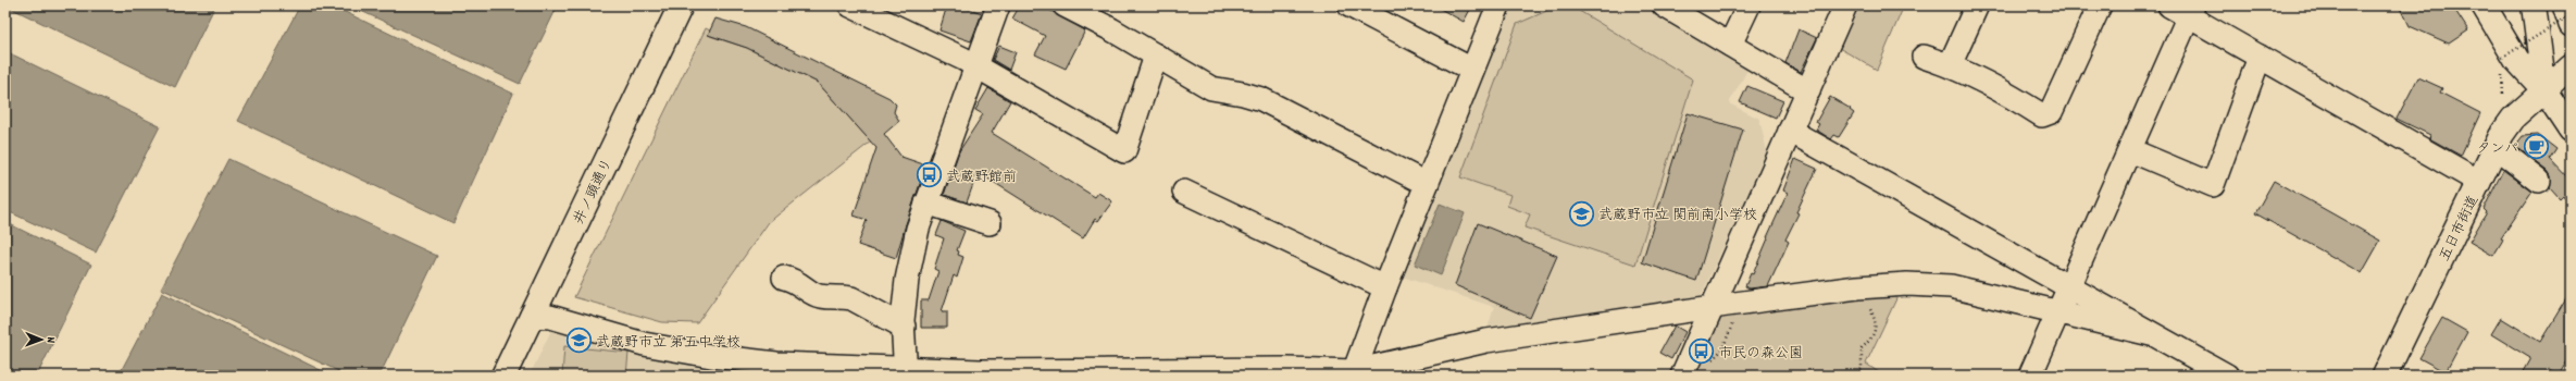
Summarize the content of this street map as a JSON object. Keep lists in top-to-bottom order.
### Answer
{
  "streets": {
    "main road": ["井ノ頭通り", "五日市街道"]
  },
  "places": {
    "cafe": ["タンパ"],
    "bus stop": ["武蔵野館前", "市民の森公園"],
    "school or university": ["武蔵野市立 関前南小学校", "武蔵野市立 第五中学校"]
  },
  "north": "right"
}
